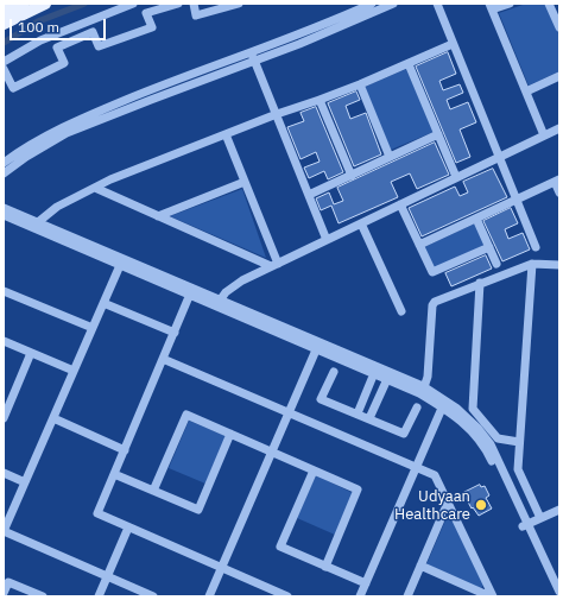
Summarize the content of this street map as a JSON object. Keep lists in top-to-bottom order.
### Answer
{
  "places": ["Udyaan Healthcare"],
  "scale_bar": "100 m"
}
